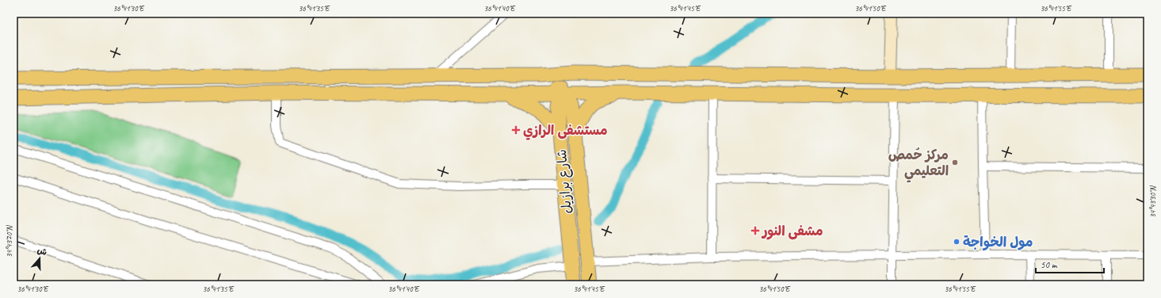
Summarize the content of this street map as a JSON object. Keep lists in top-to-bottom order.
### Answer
{
  "streets": {
    "highway": ["شارع برازيل"]
  },
  "places": {
    "health": ["مستشفى الرازي", "مشفى النور"],
    "other": ["مركز حُمص التعليمي", "مول الخواجة"]
  },
  "scale_bar": "50 m",
  "north": "top",
  "coordinates": [
    "36°41'30\"E",
    "36°41'35\"E",
    "36°41'40\"E",
    "36°41'45\"E",
    "36°41'50\"E",
    "36°41'55\"E",
    "34°43'30\"N",
    "34°43'20\"N"
  ]
}
